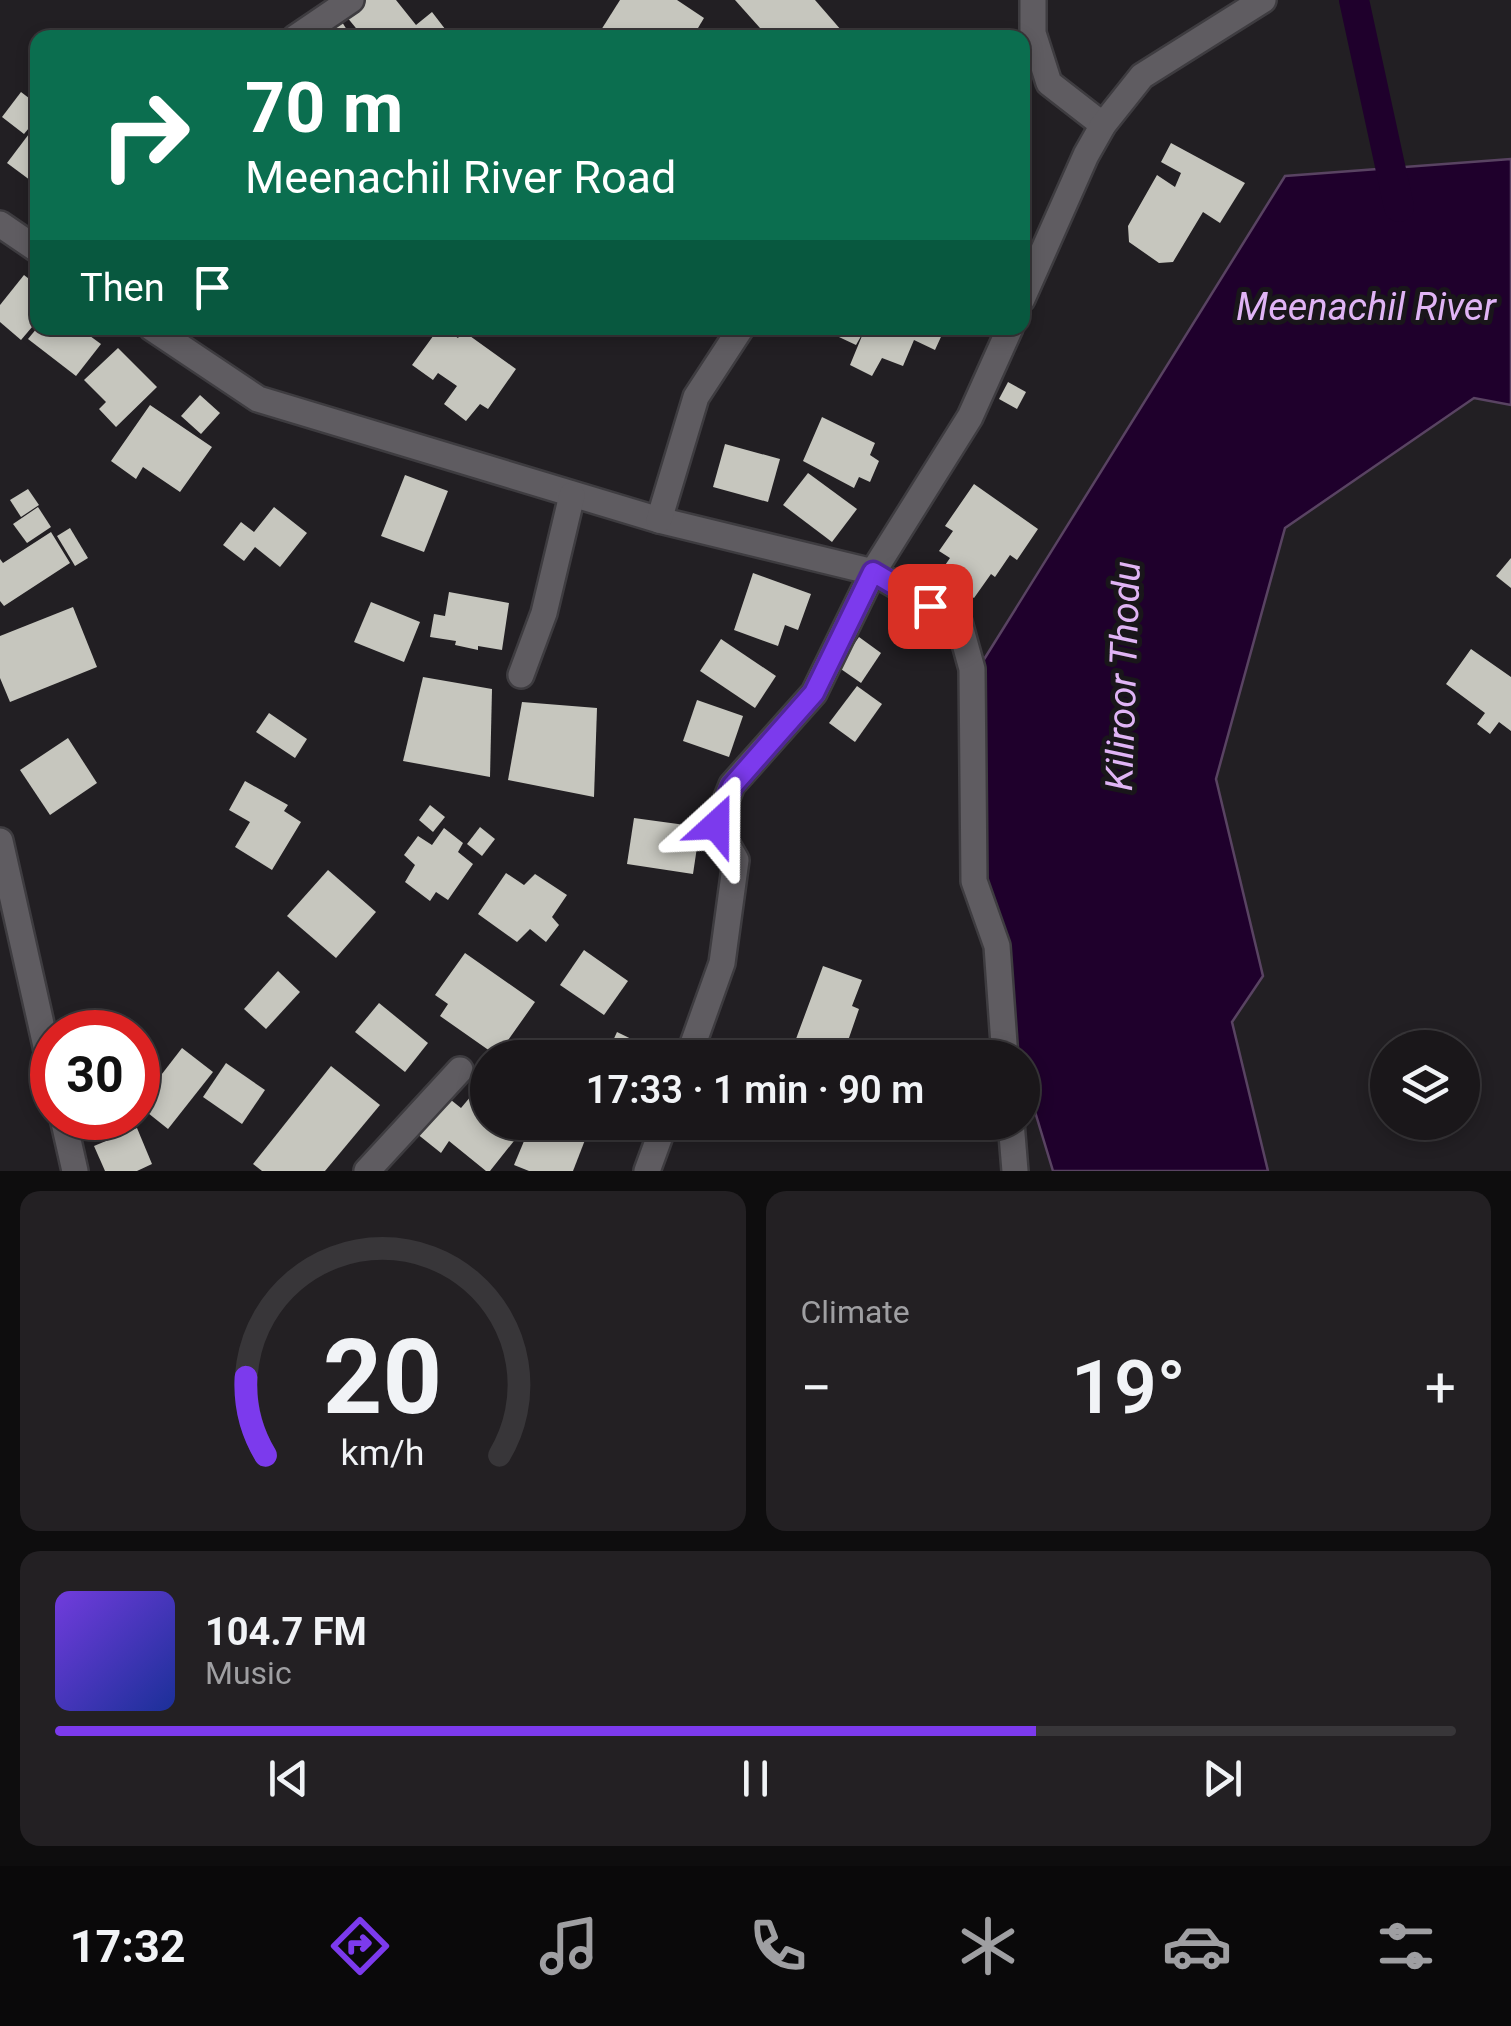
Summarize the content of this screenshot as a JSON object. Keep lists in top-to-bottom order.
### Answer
{
  "water": ["Meenachil River", "Kiliroor Thodu"],
  "page": {
    "turn": ["70 m", "Meenachil River Road"],
    "then": "Then",
    "limit": "30",
    "trip": "17:33 · 1 min · 90 m",
    "tile": "Climate",
    "heat": ["−", "19°", "+"],
    "song": ["104.7 FM", "Music"],
    "tabs": "17:32",
    "gauge": ["20", "km/h"]
  }
}
